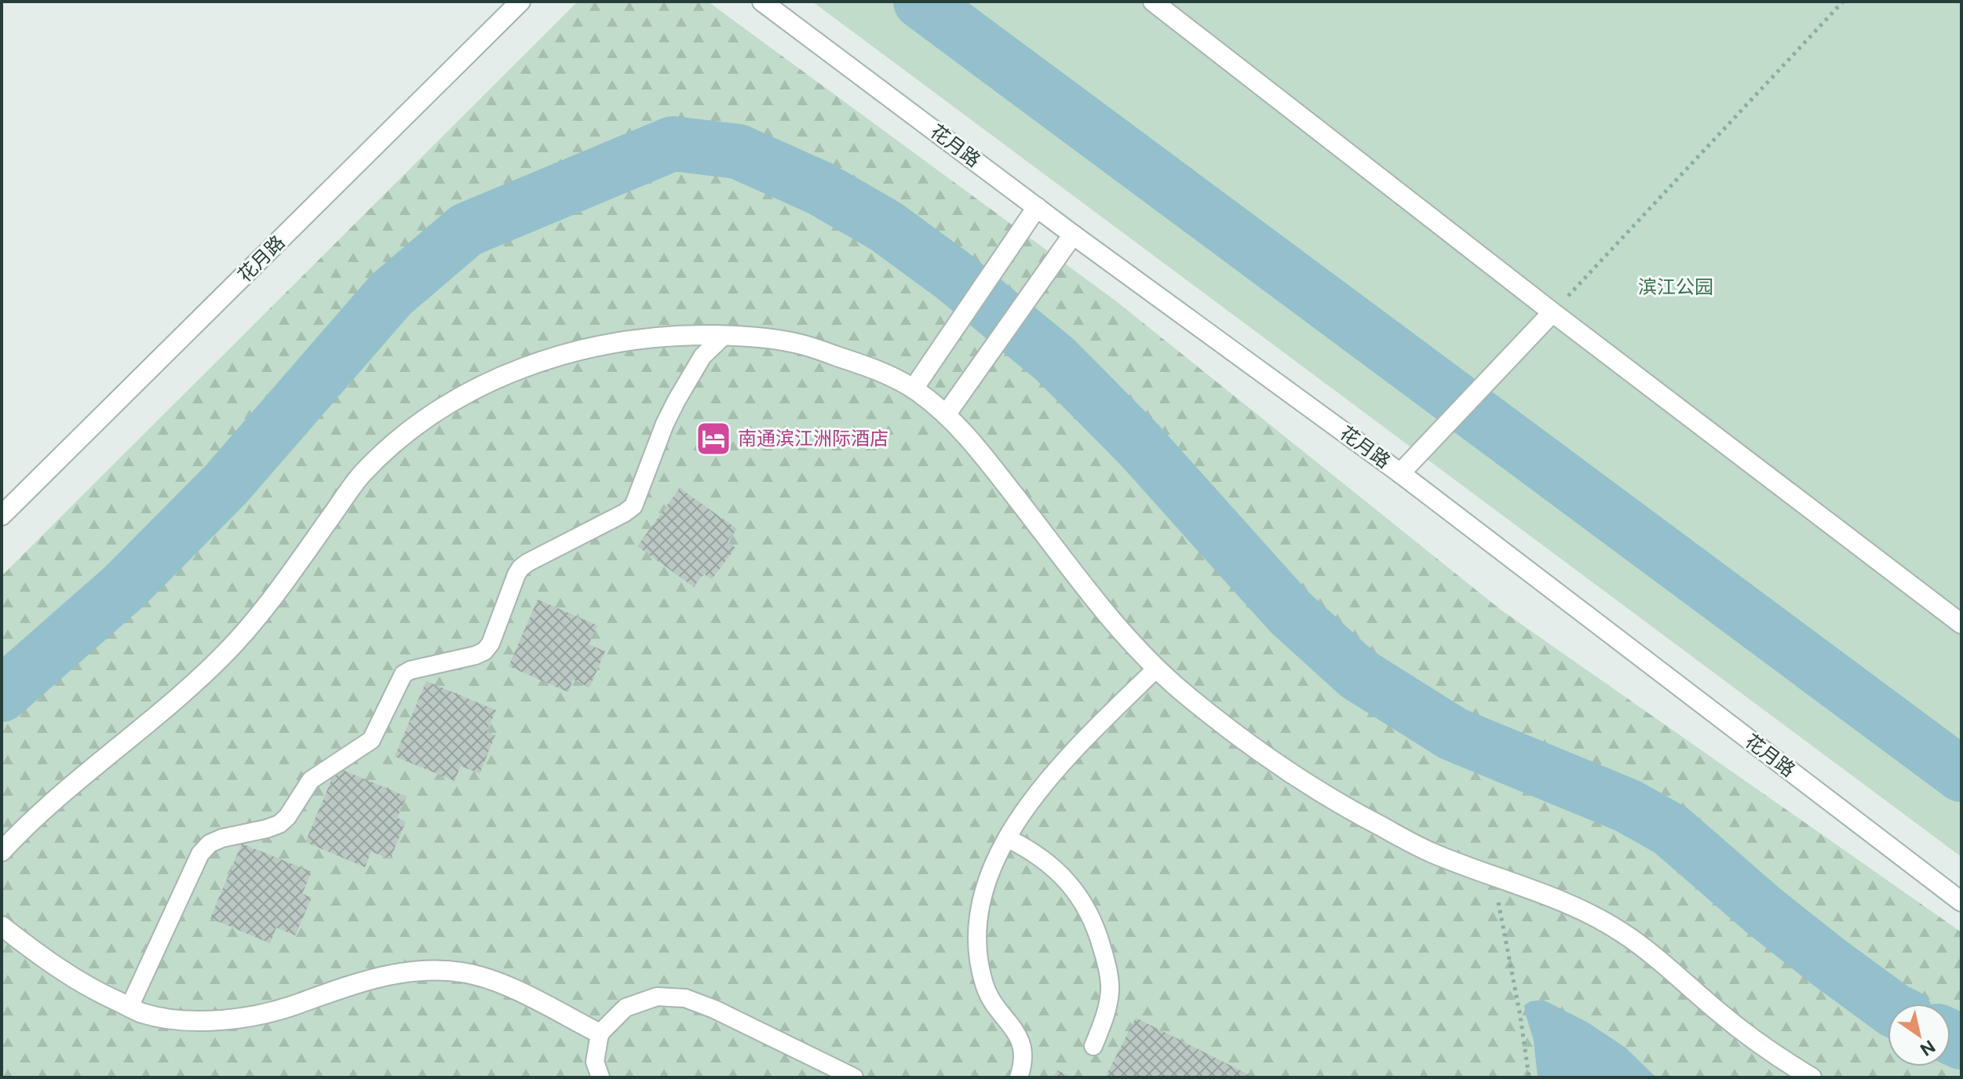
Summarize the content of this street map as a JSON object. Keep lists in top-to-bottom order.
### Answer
{
  "streets": {
    "street": ["花月路"]
  },
  "parks": ["滨江公园"],
  "places": {
    "hotel": ["南通滨江洲际酒店"]
  },
  "north": "bottom right"
}
